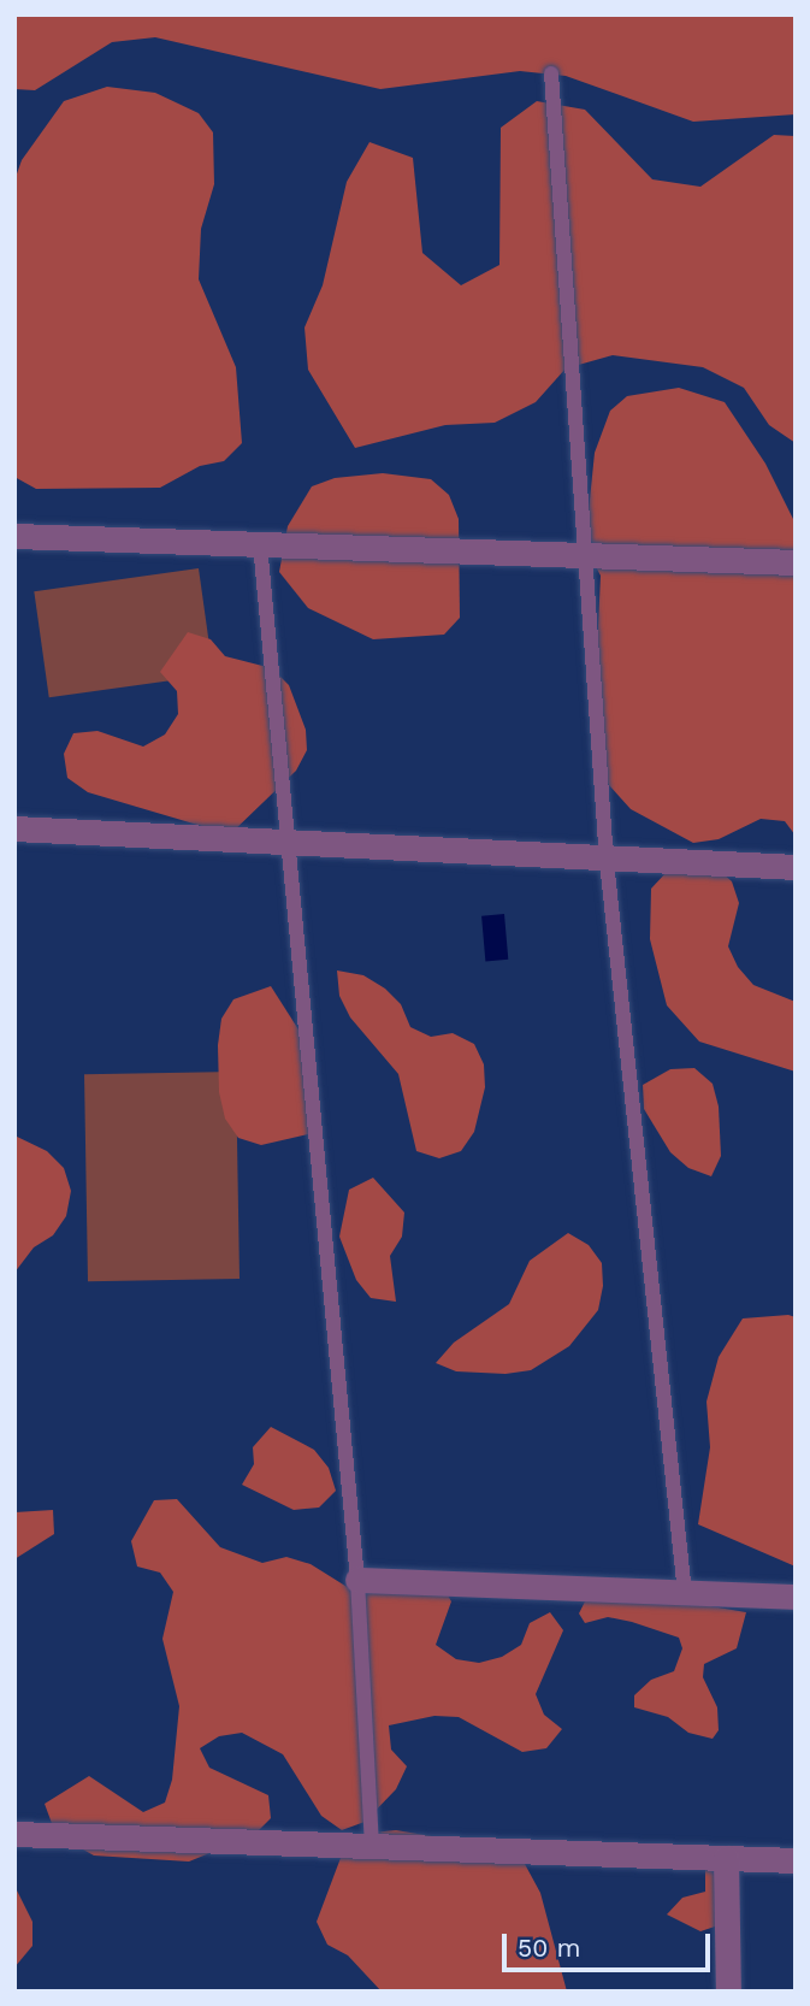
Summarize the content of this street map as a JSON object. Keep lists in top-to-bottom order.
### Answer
{
  "scale_bar": "50 m"
}
